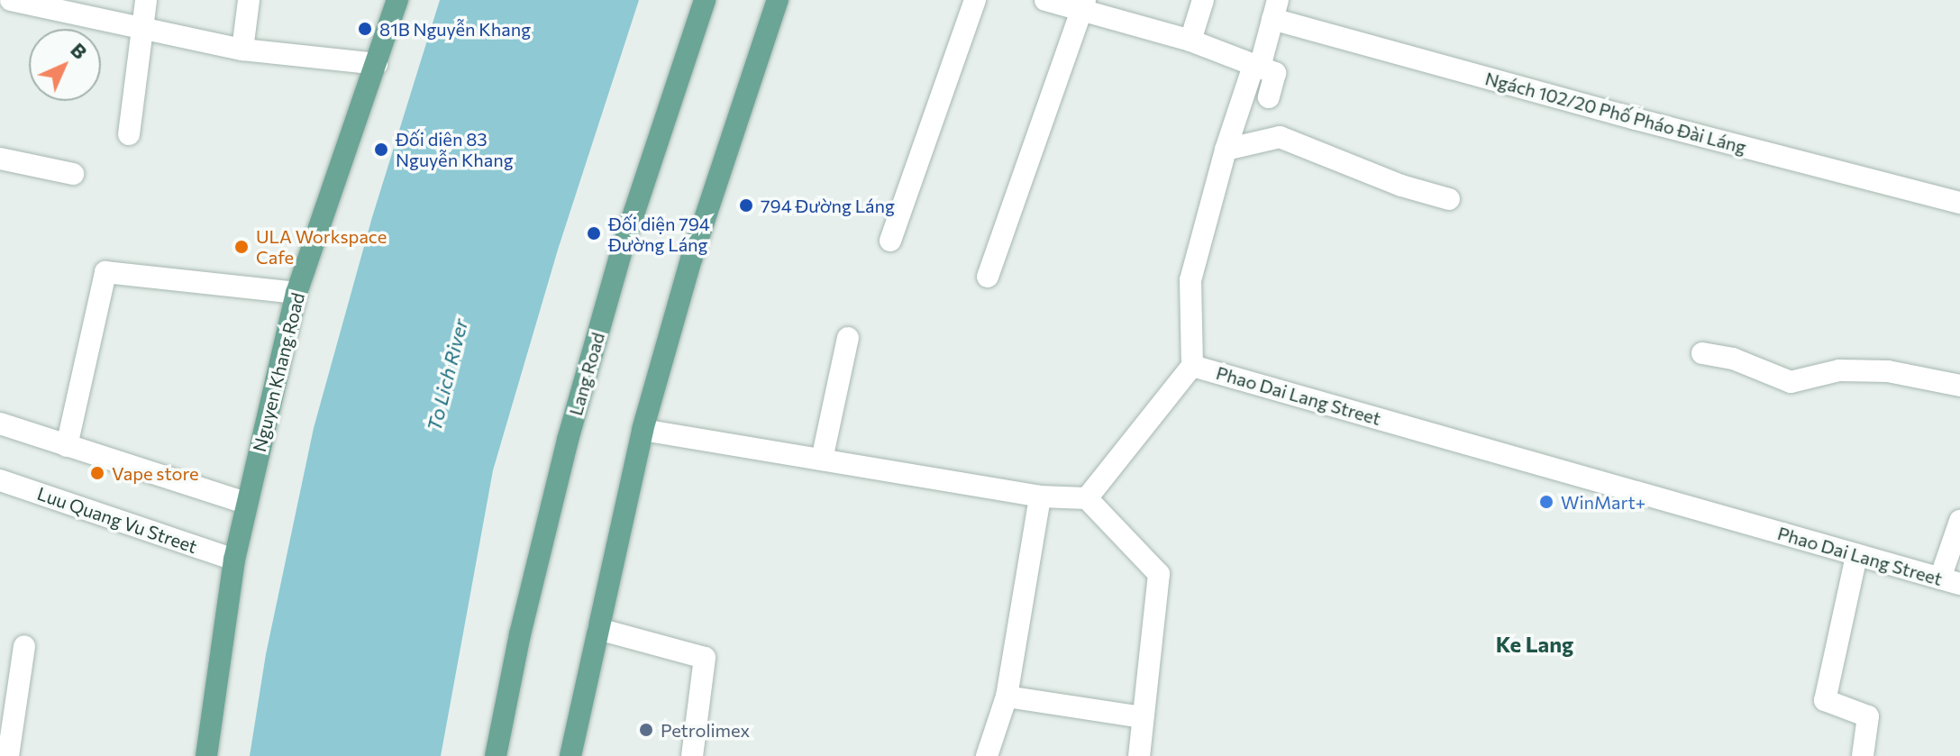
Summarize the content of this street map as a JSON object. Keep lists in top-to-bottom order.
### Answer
{
  "streets": {
    "main road": ["Nguyen Khang Road", "Lang Road"],
    "street": ["Ngách 102/20 Phố Pháo Đài Láng", "Phao Dai Lang Street", "Luu Quang Vu Street"]
  },
  "crossings": [
    ["Nguyen Khang Road", "Luu Quang Vu Street"]
  ],
  "districts": ["Ke Lang"],
  "water": ["To Lich River"],
  "places": [
    "81B Nguyễn Khang",
    "Đối diện 83 Nguyễn Khang",
    "794 Đường Láng",
    "Đối diện 794 Đường Láng",
    "ULA Workspace Cafe",
    "Vape store",
    "WinMart+",
    "Petrolimex"
  ],
  "north": "top right"
}
